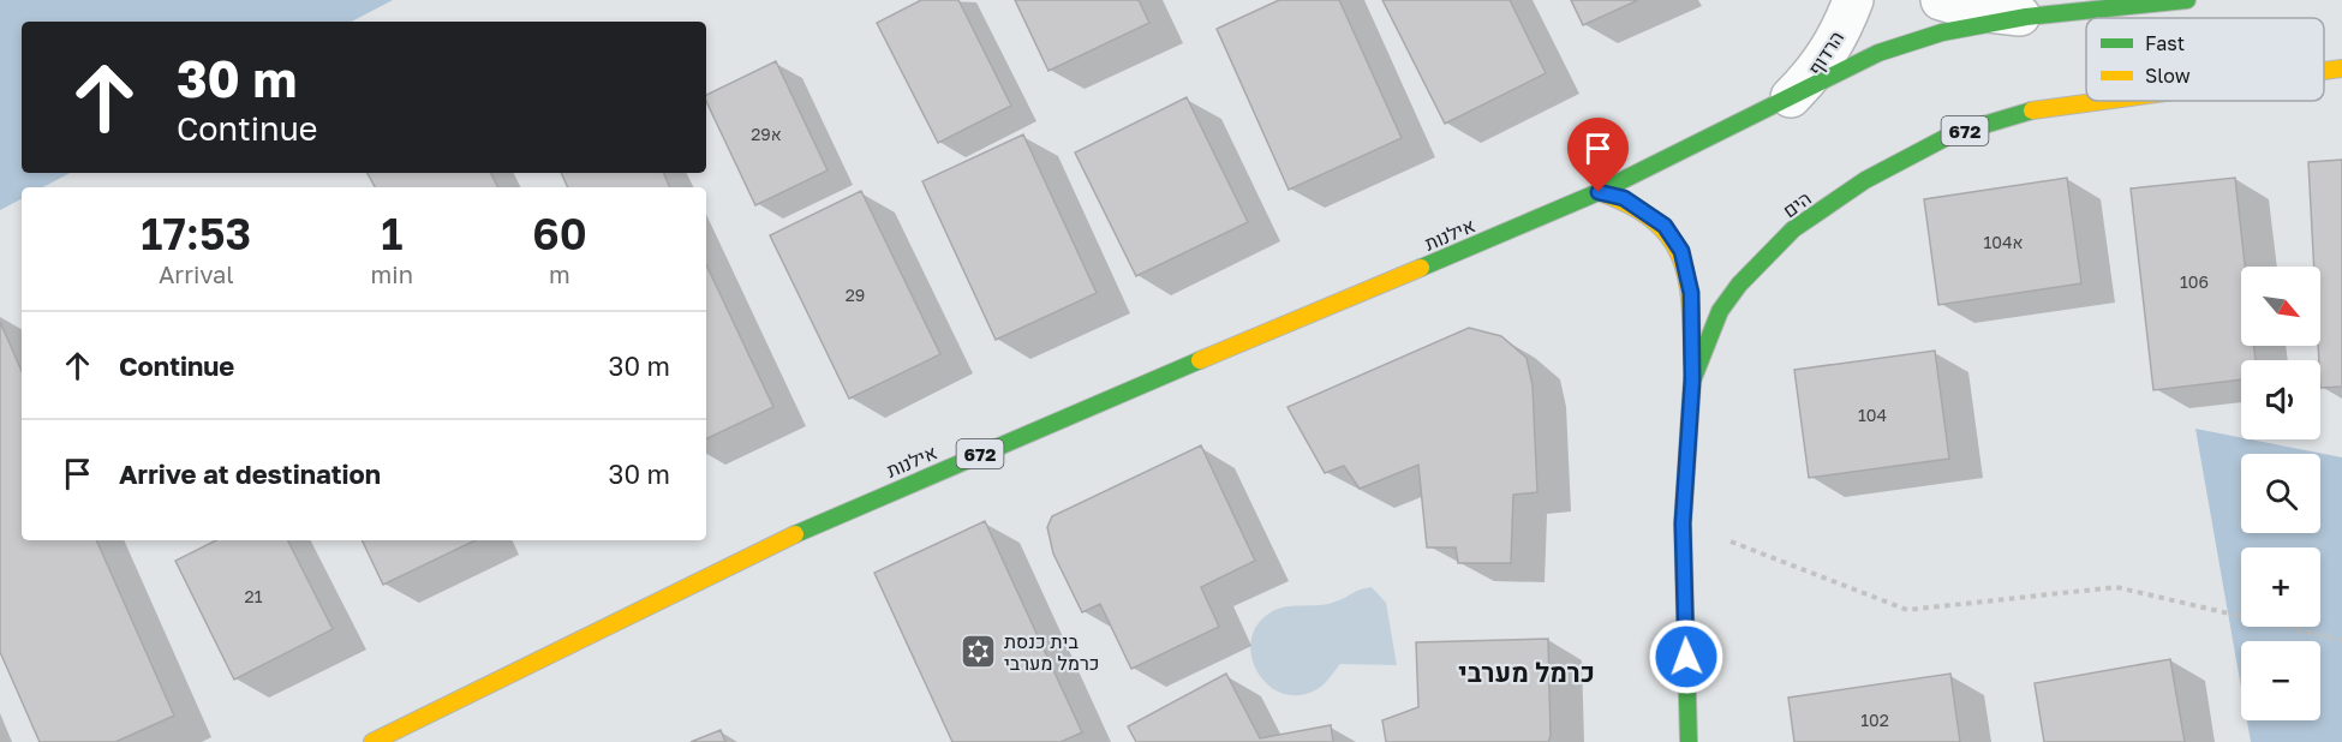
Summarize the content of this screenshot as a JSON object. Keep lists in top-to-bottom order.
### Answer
{
  "streets": {
    "main road": ["672", "הים", "אילנות"],
    "street": ["הרדוף"]
  },
  "crossings": [
    ["הרדוף", "672"],
    ["672", "אילנות"]
  ],
  "districts": ["כרמל מערבי"],
  "places": {
    "synagogue": ["בית כנסת כרמל מערבי"]
  },
  "house_numbers": [
    "29א",
    "104א",
    "106",
    "29",
    "104",
    "21",
    "102"
  ],
  "legend": ["Fast", "Slow"],
  "north": "bottom right",
  "page": {
    "turn": ["30 m", "Continue"],
    "eta": [
      "17:53",
      "Arrival",
      "1",
      "min",
      "60",
      "m"
    ],
    "map_buttons": ["+", "−"],
    "list": [
      {
        "name": "Continue",
        "value": "30 m"
      },
      {
        "name": "Arrive at destination",
        "value": "30 m"
      }
    ]
  }
}
